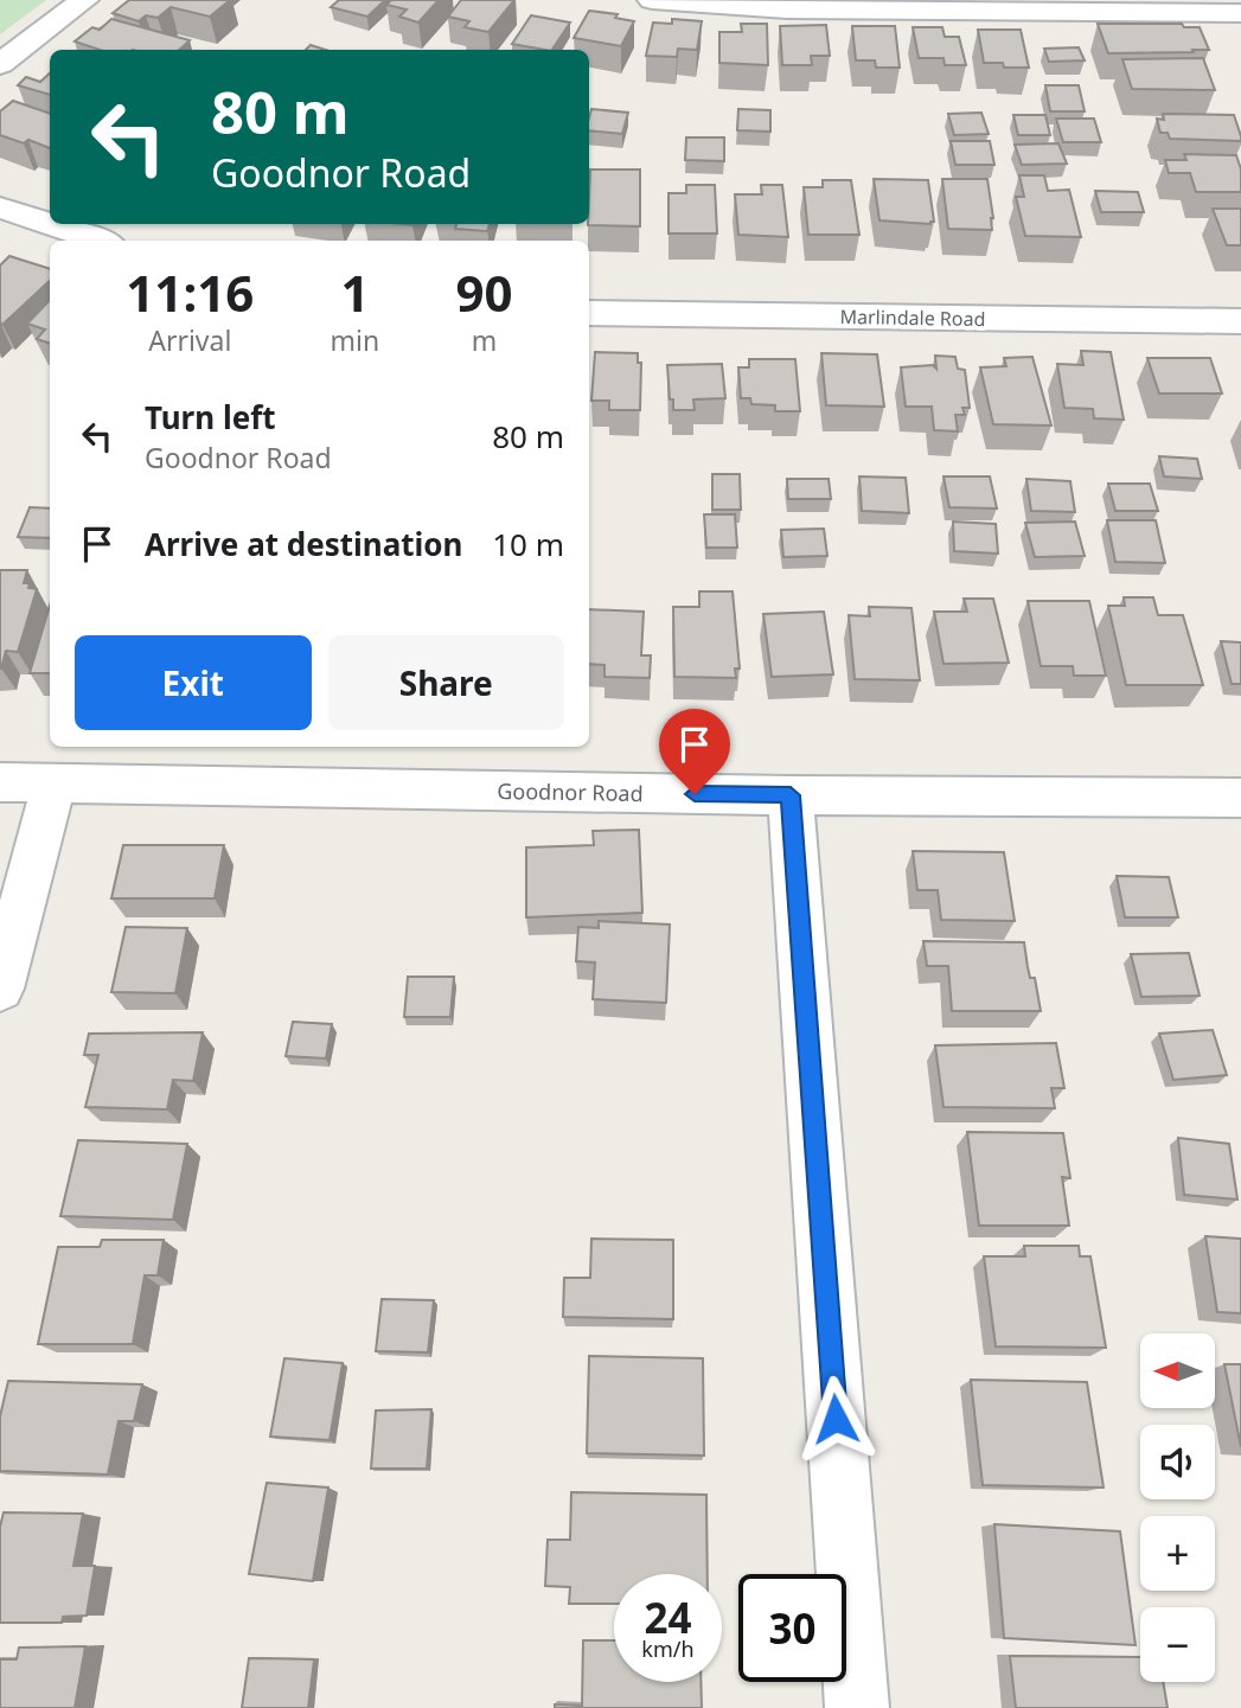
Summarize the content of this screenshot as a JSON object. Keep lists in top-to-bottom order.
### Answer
{
  "streets": {
    "street": ["Marlindale Road", "Goodnor Road"]
  },
  "north": "left",
  "page": {
    "turn": ["80 m", "Goodnor Road"],
    "eta": [
      "11:16",
      "Arrival",
      "1",
      "min",
      "90",
      "m"
    ],
    "list": [
      {
        "name": "Turn left",
        "note": "Goodnor Road",
        "value": "80 m"
      },
      {
        "name": "Arrive at destination",
        "value": "10 m"
      }
    ],
    "buttons": ["Exit", "Share"],
    "map_buttons": ["+", "−"],
    "speed": "24 km/h",
    "limit": "30"
  }
}
